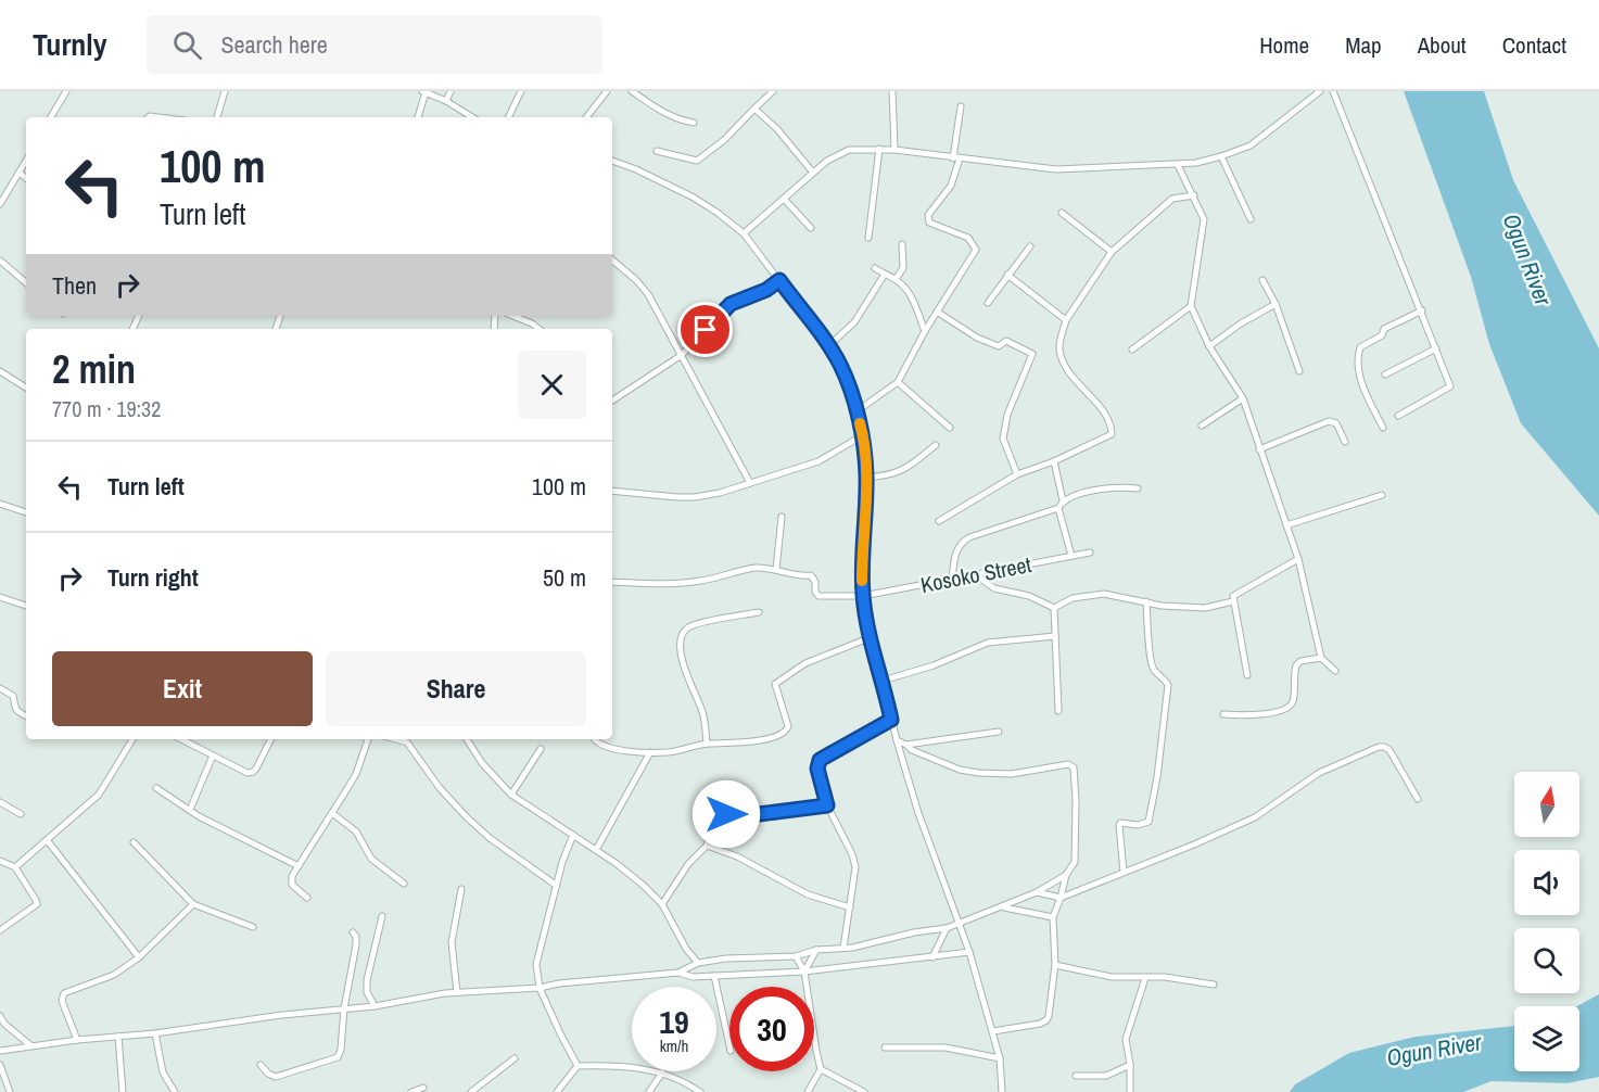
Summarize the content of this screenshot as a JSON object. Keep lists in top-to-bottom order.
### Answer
{
  "streets": {
    "street": ["Kosoko Street"]
  },
  "water": ["Ogun River"],
  "north": "top",
  "page": {
    "header": "Turnly",
    "search": "Search here",
    "nav": [
      "Home",
      "Map",
      "About",
      "Contact"
    ],
    "turn": ["100 m", "Turn left"],
    "then": "Then",
    "heading": ["2 min", "770 m · 19:32"],
    "list": [
      {
        "name": "Turn left",
        "value": "100 m"
      },
      {
        "name": "Turn right",
        "value": "50 m"
      }
    ],
    "buttons": ["Exit", "Share"],
    "speed": "19 km/h",
    "limit": "30"
  }
}
